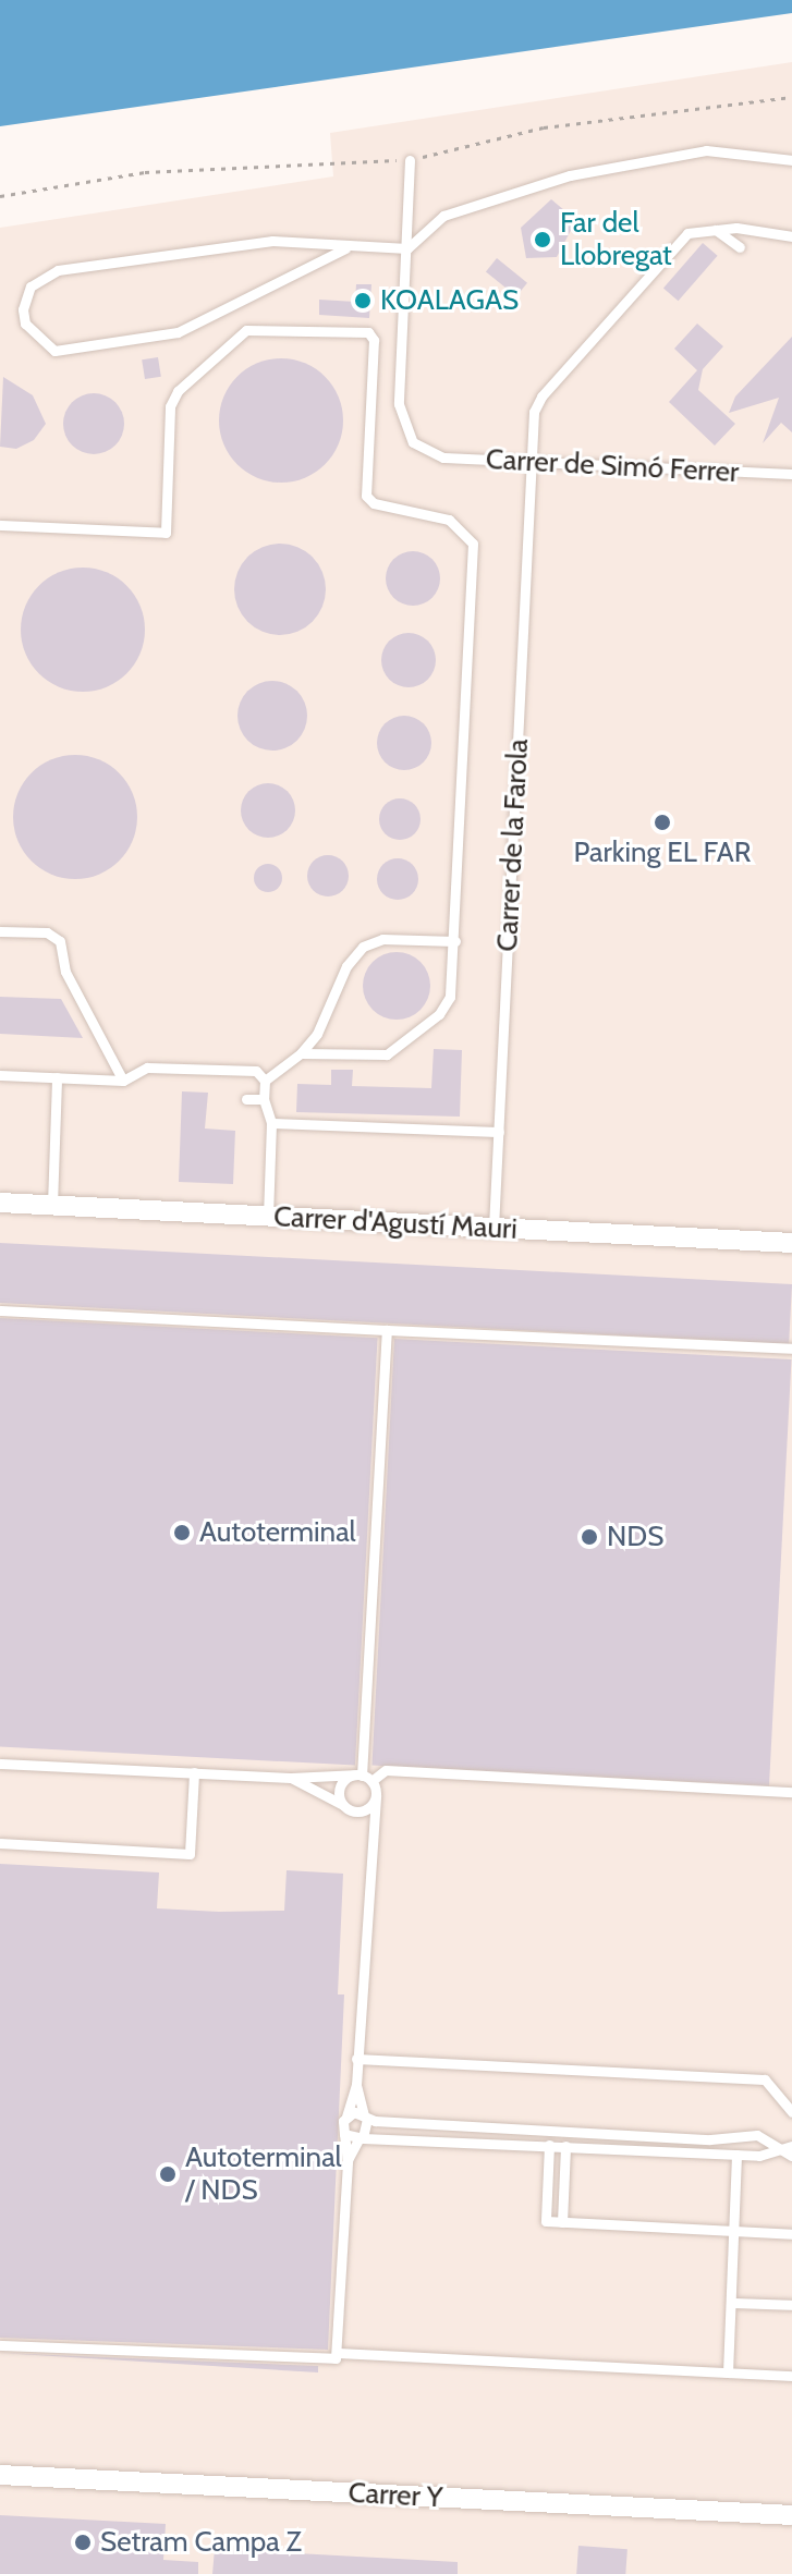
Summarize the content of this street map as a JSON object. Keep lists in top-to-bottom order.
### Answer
{
  "streets": {
    "street": ["Carrer d'Agustí Mauri", "Carrer Y"],
    "lane": ["Carrer de Simó Ferrer", "Carrer de la Farola"]
  },
  "crossings": [
    ["Carrer de Simó Ferrer", "Carrer de la Farola"],
    ["Carrer de la Farola", "Carrer d'Agustí Mauri"]
  ],
  "places": [
    "Far del Llobregat",
    "KOALAGAS",
    "Parking EL FAR",
    "Autoterminal",
    "NDS",
    "Autoterminal / NDS",
    "Setram Campa Z"
  ]
}
